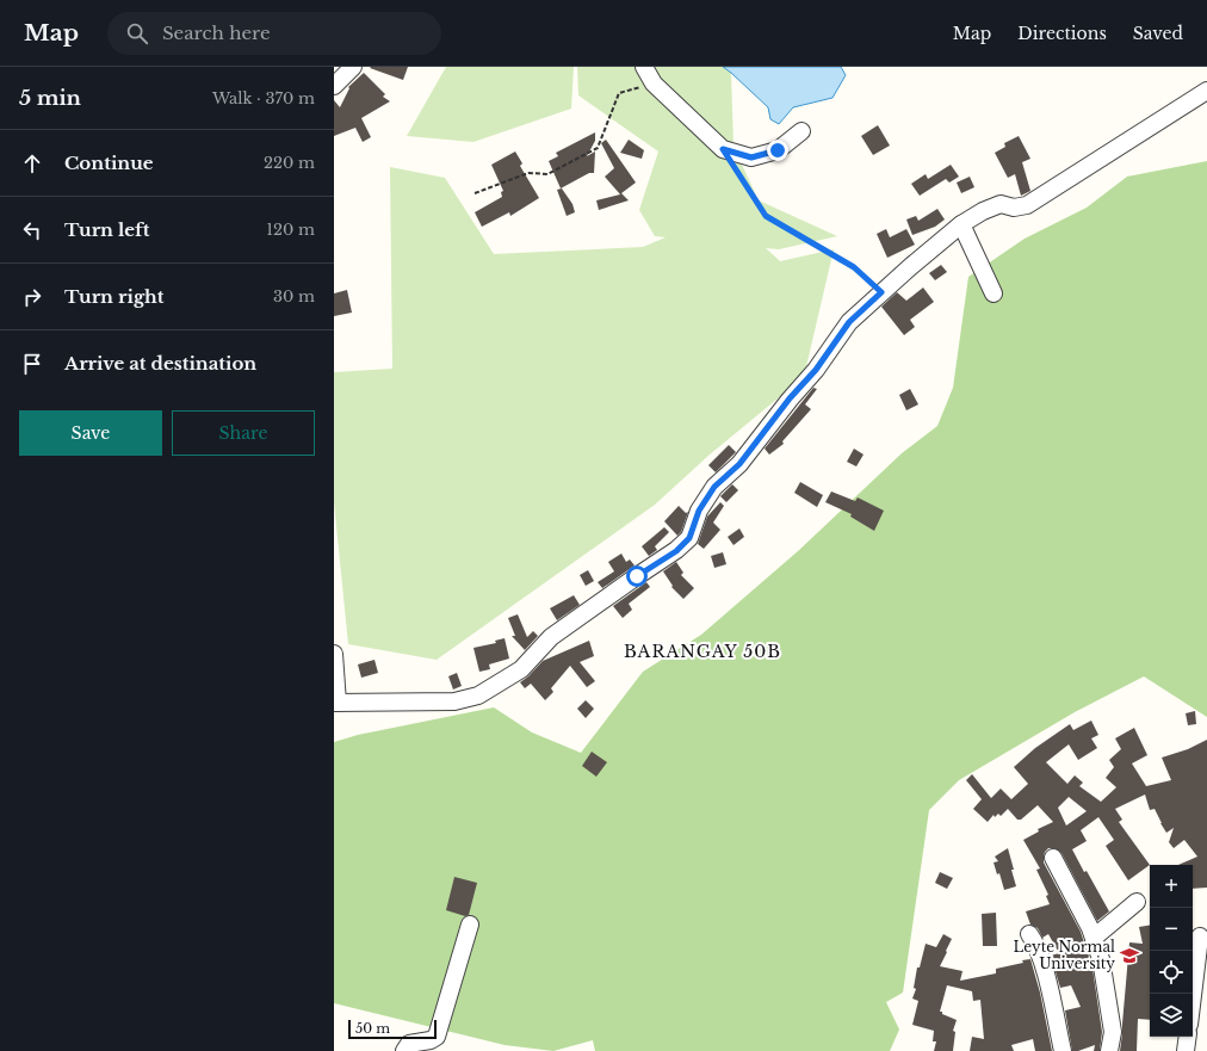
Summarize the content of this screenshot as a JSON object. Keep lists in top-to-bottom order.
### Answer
{
  "districts": ["BARANGAY 50B"],
  "places": {
    "school or university": ["Leyte Normal University"]
  },
  "scale_bar": "50 m",
  "page": {
    "header": "Map",
    "search": "Search here",
    "nav": ["Map", "Directions", "Saved"],
    "heading": ["5 min", "Walk · 370 m"],
    "list": [
      ["Continue", "220 m"],
      ["Turn left", "120 m"],
      ["Turn right", "30 m"],
      "Arrive at destination"
    ],
    "buttons": ["Save", "Share"],
    "map_buttons": ["+", "−"],
    "scale": "50 m"
  }
}
